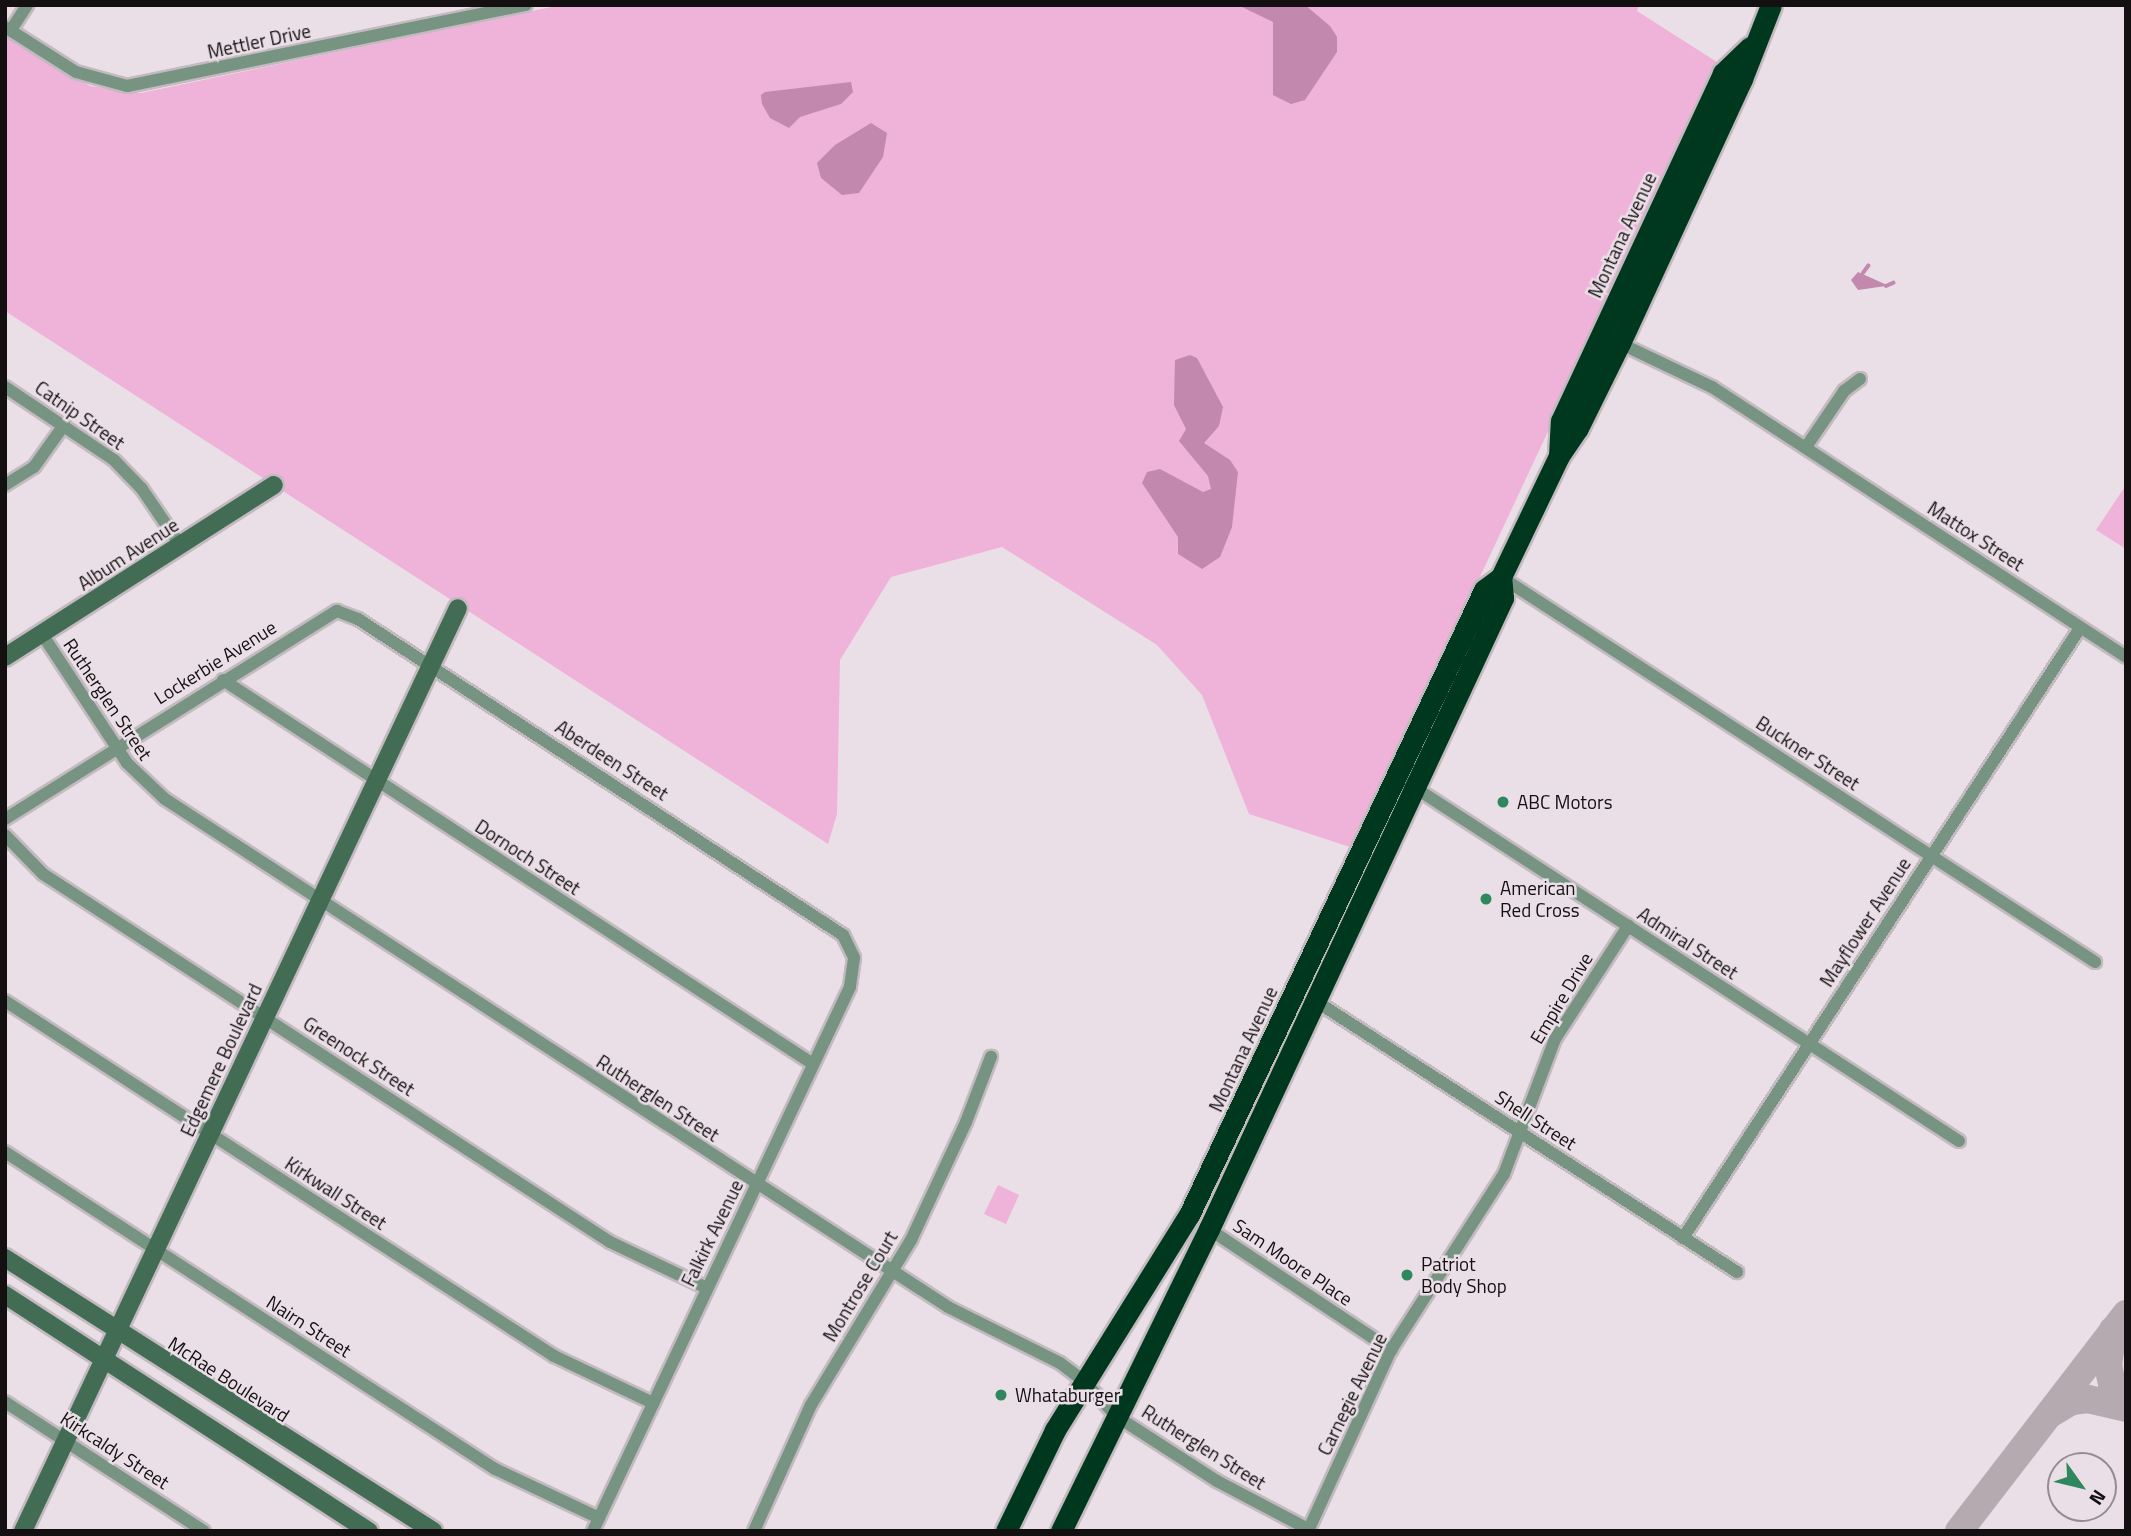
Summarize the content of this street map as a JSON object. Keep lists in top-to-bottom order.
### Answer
{
  "streets": {
    "highway": ["Montana Avenue"],
    "main road": ["Album Avenue", "Edgemere Boulevard", "McRae Boulevard"],
    "street": [
      "Mettler Drive",
      "Catnip Street",
      "Mattox Street",
      "Lockerbie Avenue",
      "Rutherglen Street",
      "Buckner Street",
      "Aberdeen Street",
      "Dornoch Street",
      "Mayflower Avenue",
      "Admiral Street",
      "Empire Drive",
      "Greenock Street",
      "Shell Street",
      "Kirkwall Street",
      "Falkirk Avenue",
      "Sam Moore Place",
      "Montrose Court",
      "Nairn Street",
      "Carnegie Avenue",
      "Kirkcaldy Street"
    ]
  },
  "crossings": [
    ["Montana Avenue", "Mattox Street"],
    ["Montana Avenue", "Rutherglen Street"],
    ["Montana Avenue", "Buckner Street"],
    ["Montana Avenue", "Admiral Street"],
    ["Montana Avenue", "Shell Street"],
    ["Montana Avenue", "Sam Moore Place"],
    ["Catnip Street", "Album Avenue"],
    ["Mattox Street", "Mayflower Avenue"],
    ["Album Avenue", "Rutherglen Street"],
    ["Lockerbie Avenue", "Rutherglen Street"],
    ["Lockerbie Avenue", "Aberdeen Street"],
    ["Lockerbie Avenue", "Dornoch Street"],
    ["Rutherglen Street", "Edgemere Boulevard"],
    ["Rutherglen Street", "Falkirk Avenue"],
    ["Rutherglen Street", "Montrose Court"],
    ["Rutherglen Street", "Carnegie Avenue"],
    ["Buckner Street", "Mayflower Avenue"],
    ["Aberdeen Street", "Edgemere Boulevard"],
    ["Aberdeen Street", "Falkirk Avenue"],
    ["Dornoch Street", "Edgemere Boulevard"],
    ["Dornoch Street", "Falkirk Avenue"],
    ["Mayflower Avenue", "Admiral Street"],
    ["Mayflower Avenue", "Shell Street"],
    ["Admiral Street", "Empire Drive"],
    ["Empire Drive", "Shell Street"],
    ["Empire Drive", "Carnegie Avenue"],
    ["Greenock Street", "Edgemere Boulevard"],
    ["Greenock Street", "Falkirk Avenue"],
    ["Edgemere Boulevard", "Kirkwall Street"],
    ["Edgemere Boulevard", "Nairn Street"],
    ["Edgemere Boulevard", "McRae Boulevard"],
    ["Edgemere Boulevard", "Kirkcaldy Street"],
    ["Shell Street", "Carnegie Avenue"],
    ["Kirkwall Street", "Falkirk Avenue"],
    ["Falkirk Avenue", "Nairn Street"],
    ["Sam Moore Place", "Carnegie Avenue"]
  ],
  "places": [
    "ABC Motors",
    "American Red Cross",
    "Patriot Body Shop",
    "Whataburger"
  ],
  "north": "bottom right"
}
